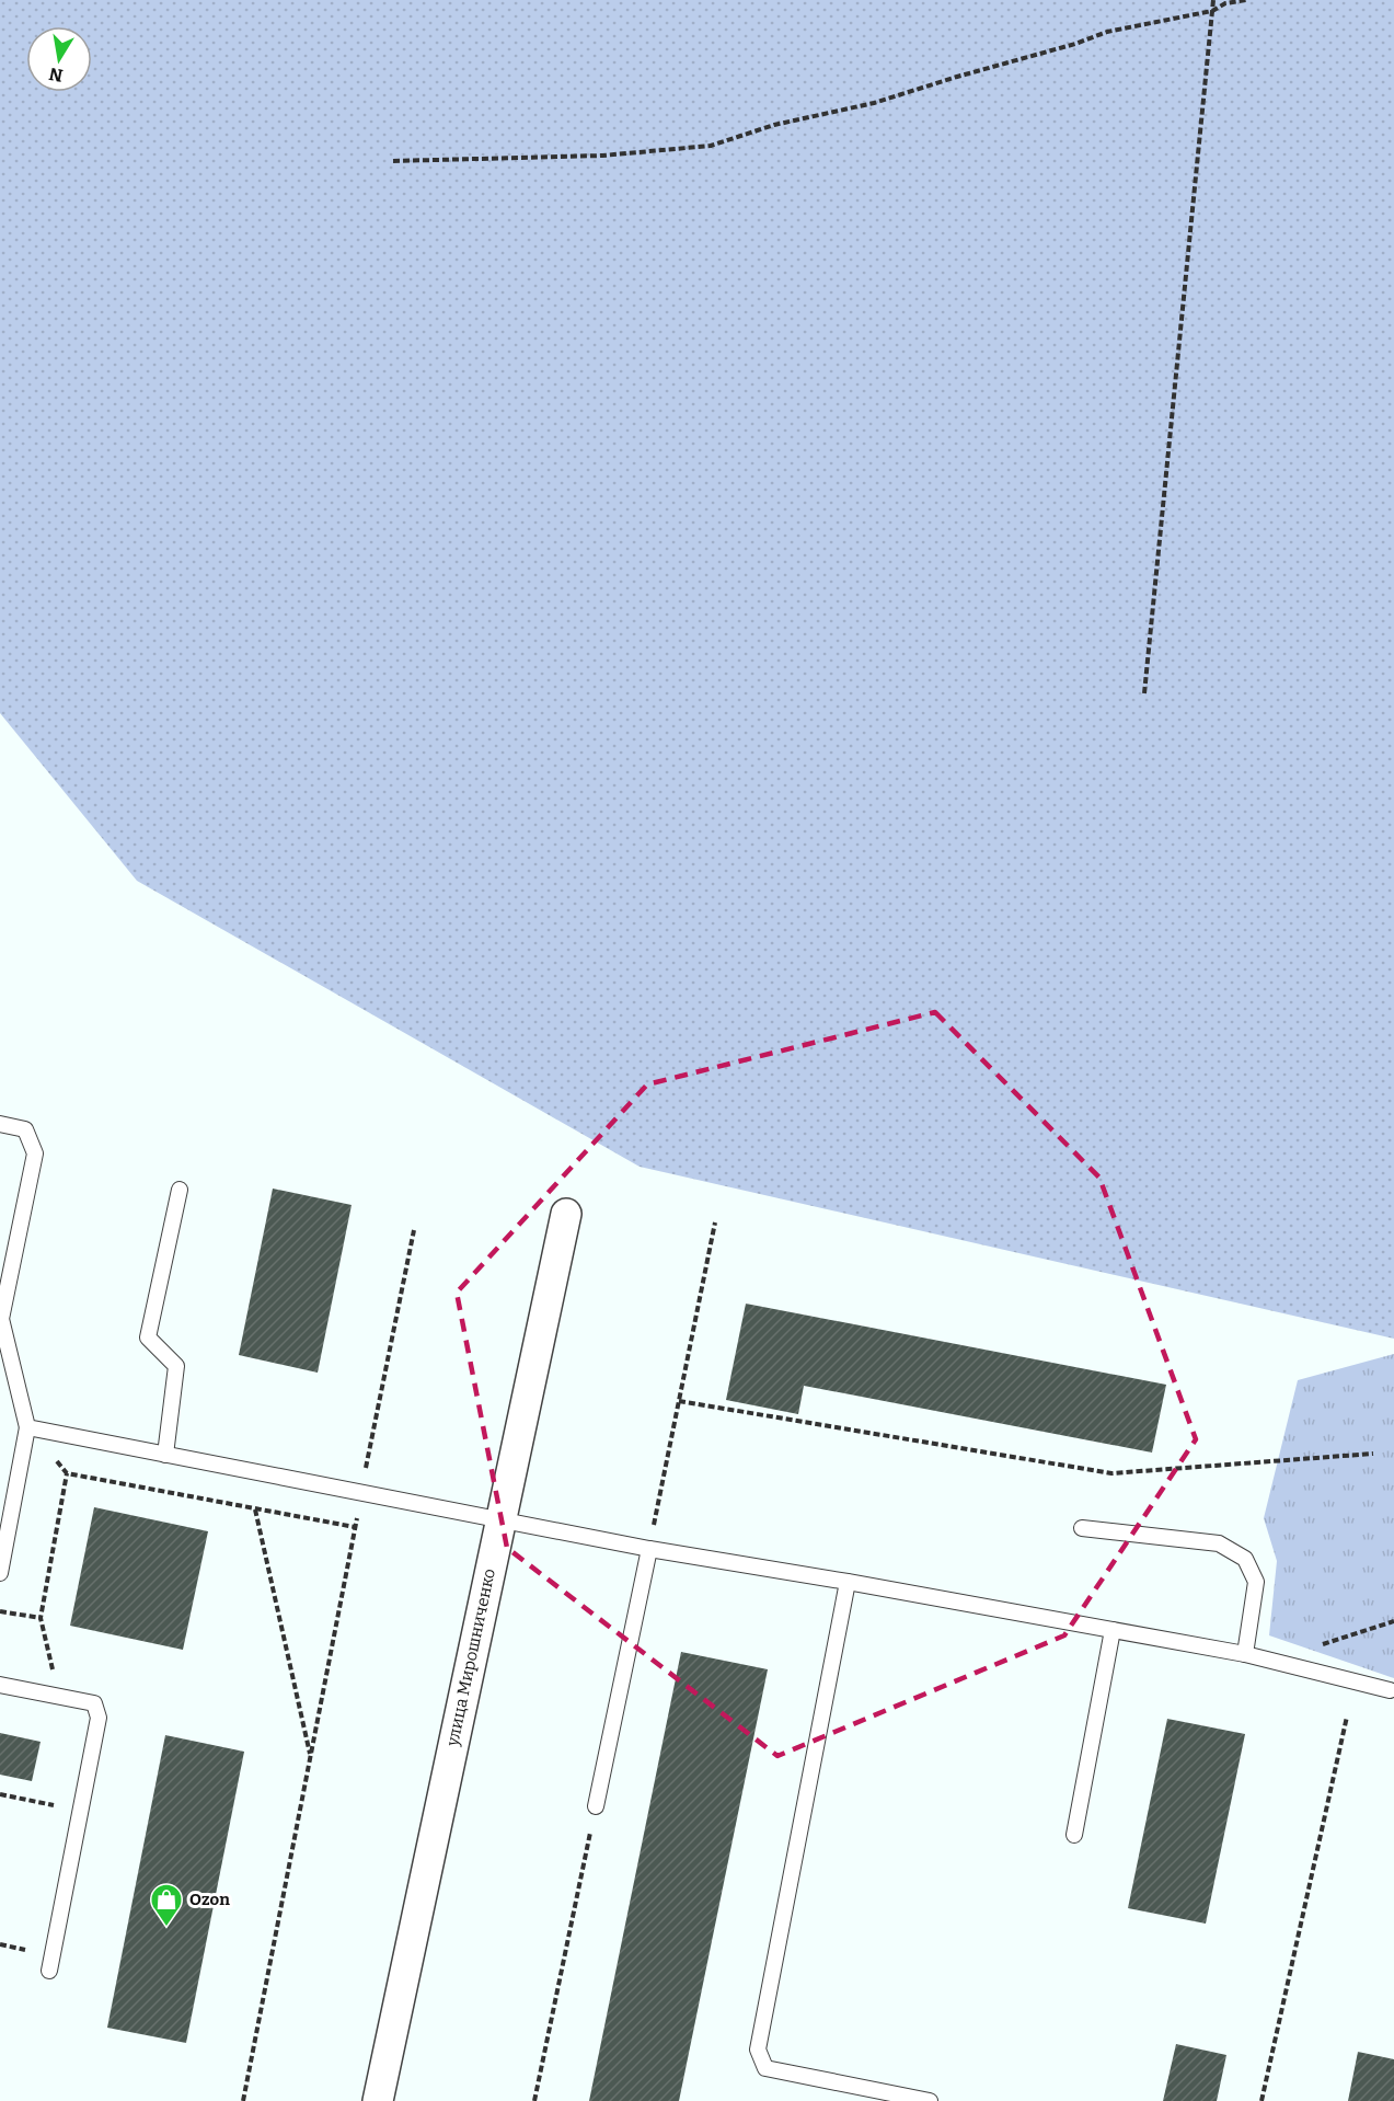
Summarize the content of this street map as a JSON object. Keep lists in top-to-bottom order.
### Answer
{
  "streets": {
    "street": ["улица Мирошниченко"]
  },
  "places": {
    "shop": ["Ozon"]
  },
  "north": "bottom"
}
